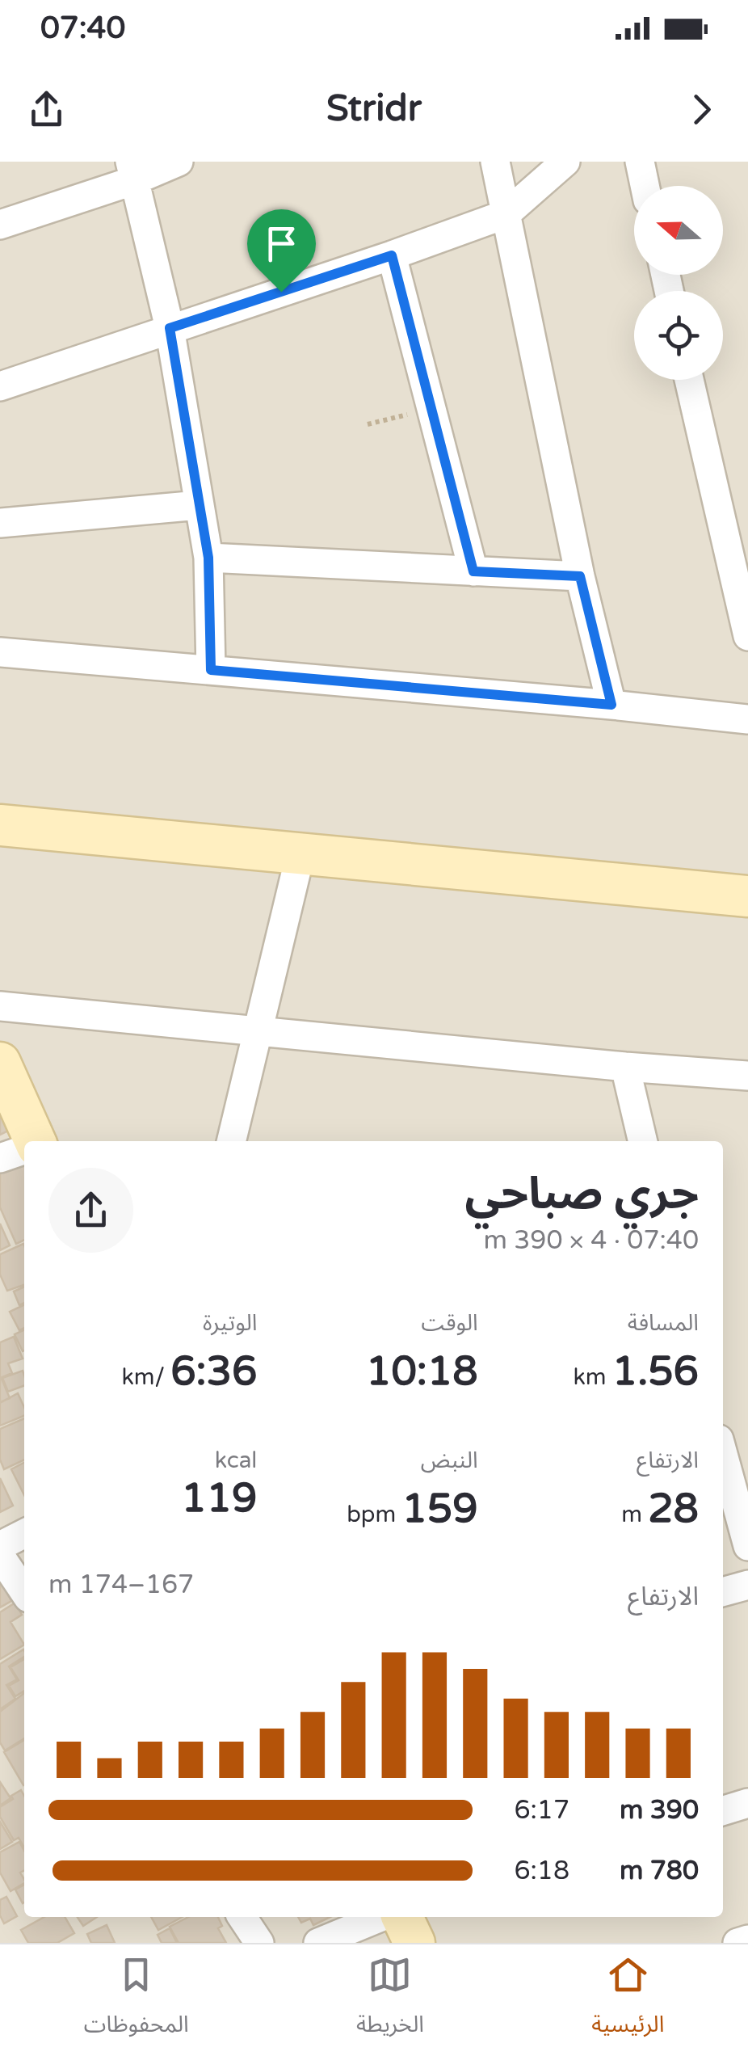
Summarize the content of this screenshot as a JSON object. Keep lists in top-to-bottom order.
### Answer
{
  "north": "left",
  "page": {
    "status": "07:40",
    "header": "Stridr",
    "heading": ["جري صباحي", "07:40 · 4 × 390 m"],
    "stats": [
      ["المسافة", "1.56 km"],
      ["الوقت", "10:18"],
      ["الوتيرة", "6:36 /km"],
      ["الارتفاع", "28 m"],
      ["النبض", "159 bpm"],
      ["kcal", "119"]
    ],
    "chart": ["الارتفاع", "167–174 m"],
    "list": [
      {
        "name": "390 m",
        "note": "6:17"
      },
      {
        "name": "780 m",
        "note": "6:18"
      }
    ],
    "tabs": ["الرئيسية", "الخريطة", "المحفوظات"]
  }
}
